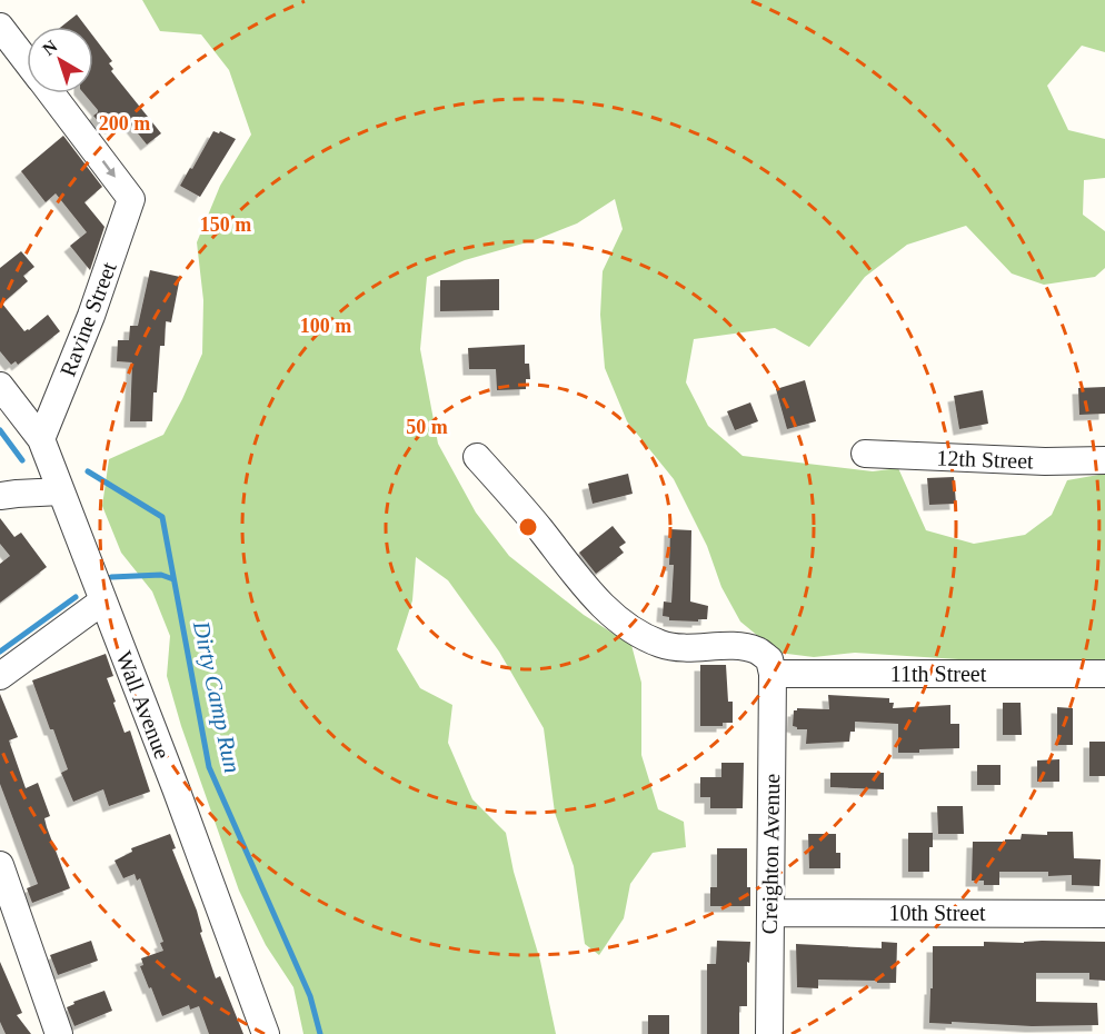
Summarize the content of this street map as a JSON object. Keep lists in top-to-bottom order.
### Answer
{
  "streets": {
    "street": [
      "Ravine Street",
      "12th Street",
      "11th Street",
      "Wall Avenue",
      "Creighton Avenue",
      "10th Street"
    ]
  },
  "crossings": [
    ["Ravine Street", "Wall Avenue"],
    ["11th Street", "Creighton Avenue"],
    ["Creighton Avenue", "10th Street"]
  ],
  "one_way": ["Ravine Street"],
  "water": ["Dirty Camp Run"],
  "north": "top left",
  "rings": [
    "200 m",
    "150 m",
    "100 m",
    "50 m"
  ]
}
